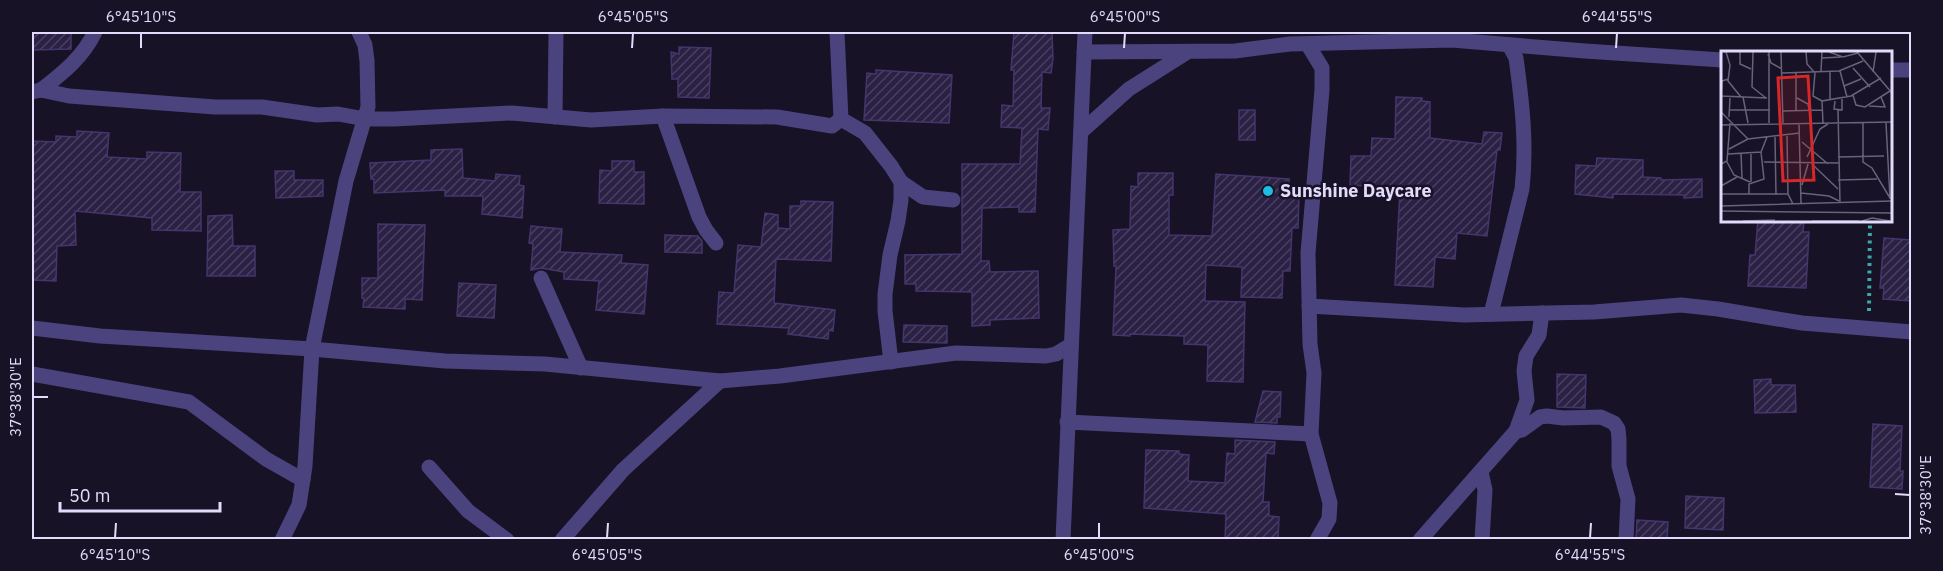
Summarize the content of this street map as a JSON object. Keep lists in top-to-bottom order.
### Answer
{
  "places": ["Sunshine Daycare"],
  "scale_bar": "50 m",
  "coordinates": [
    "6°45'10\"S",
    "6°45'05\"S",
    "6°45'00\"S",
    "6°44'55\"S",
    "37°38'30\"E"
  ]
}
